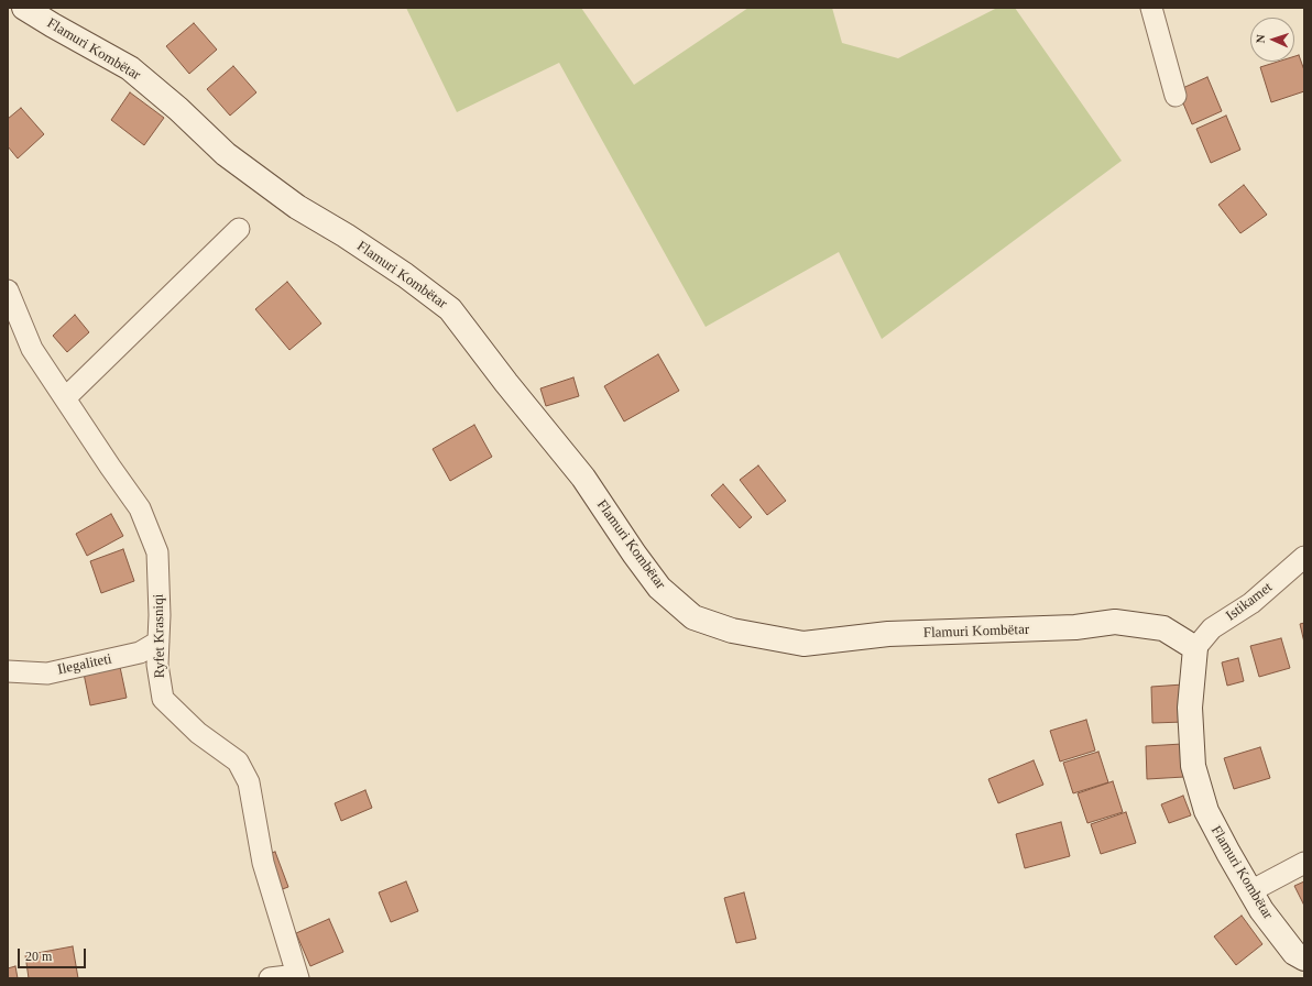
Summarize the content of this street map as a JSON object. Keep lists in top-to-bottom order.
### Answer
{
  "streets": {
    "street": [
      "Flamuri Kombëtar",
      "Istikamet",
      "Ryfet Krasniqi",
      "Ilegaliteti"
    ]
  },
  "crossings": [
    ["Flamuri Kombëtar", "Istikamet"],
    ["Ryfet Krasniqi", "Ilegaliteti"]
  ],
  "scale_bar": "20 m",
  "north": "left"
}
